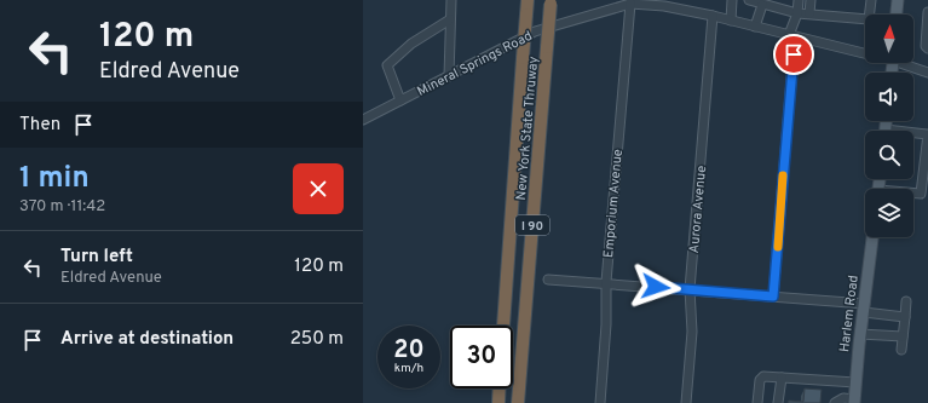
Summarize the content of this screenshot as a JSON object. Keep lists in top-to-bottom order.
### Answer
{
  "streets": {
    "highway": ["New York State Thruway", "I 90"],
    "main road": ["Harlem Road"],
    "street": ["Mineral Springs Road", "Emporium Avenue", "Aurora Avenue"]
  },
  "crossings": [
    ["Mineral Springs Road", "Emporium Avenue"],
    ["Mineral Springs Road", "Aurora Avenue"]
  ],
  "north": "top",
  "page": {
    "turn": ["120 m", "Eldred Avenue"],
    "then": "Then",
    "heading": ["1 min", "370 m · 11:42"],
    "list": [
      {
        "name": "Turn left",
        "note": "Eldred Avenue",
        "value": "120 m"
      },
      {
        "name": "Arrive at destination",
        "value": "250 m"
      }
    ],
    "speed": "20 km/h",
    "limit": "30"
  }
}
